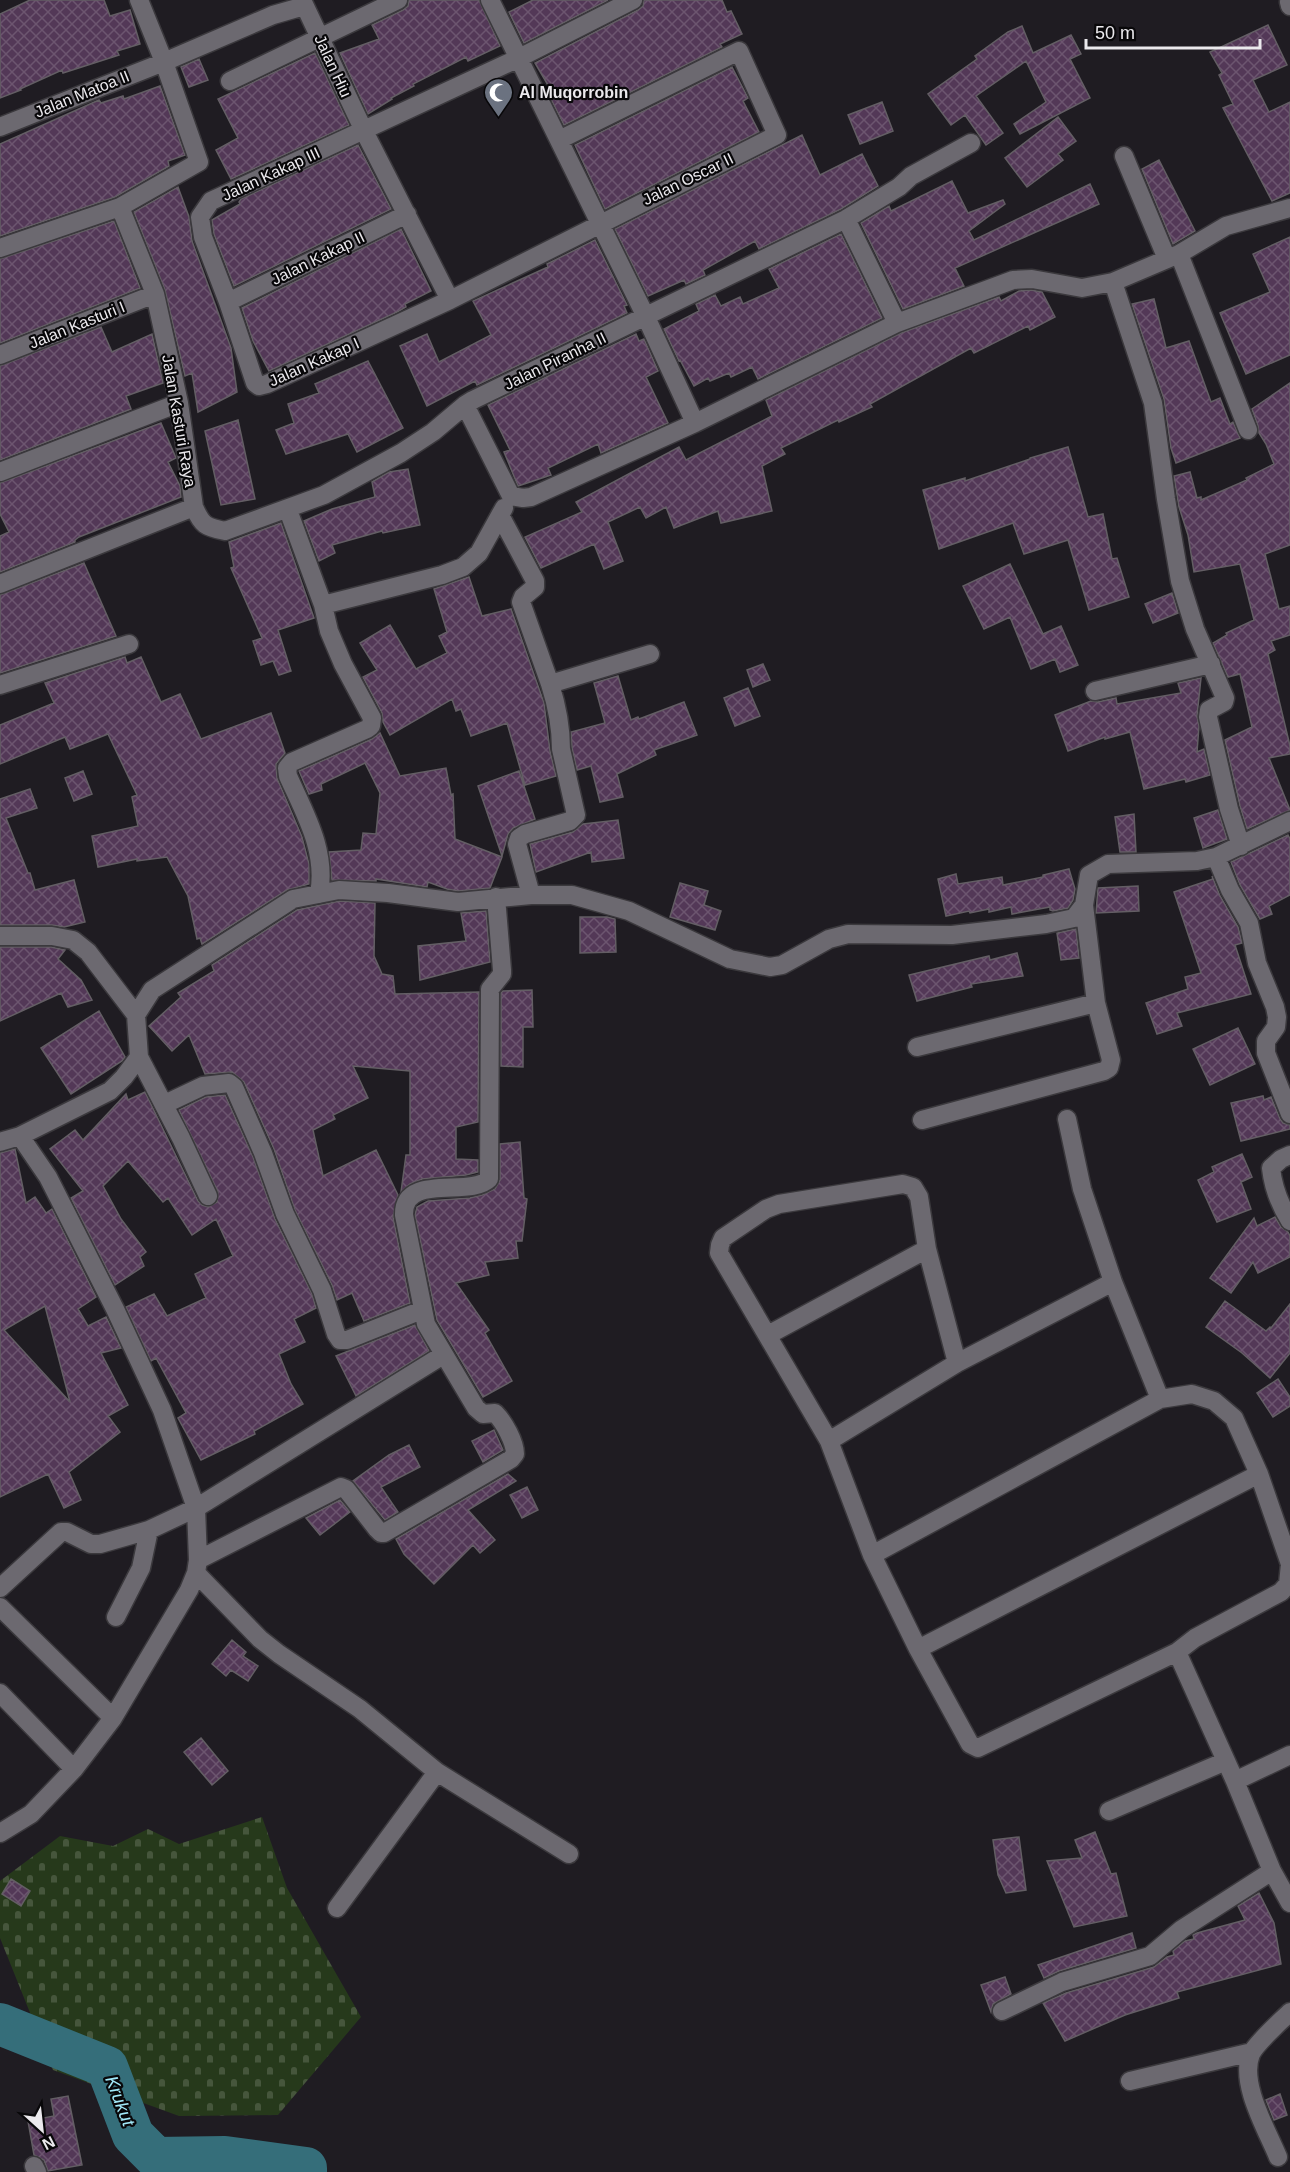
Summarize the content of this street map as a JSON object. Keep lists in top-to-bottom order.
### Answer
{
  "streets": {
    "street": [
      "Jalan Hiu",
      "Jalan Matoa II",
      "Jalan Kakap III",
      "Jalan Oscar II",
      "Jalan Kakap II",
      "Jalan Kasturi I",
      "Jalan Piranha II",
      "Jalan Kakap I",
      "Jalan Kasturi Raya"
    ]
  },
  "crossings": [
    ["Jalan Hiu", "Jalan Matoa II"],
    ["Jalan Hiu", "Jalan Kakap III"],
    ["Jalan Hiu", "Jalan Oscar II"],
    ["Jalan Hiu", "Jalan Kakap II"],
    ["Jalan Hiu", "Jalan Kakap I"],
    ["Jalan Kakap III", "Jalan Kakap II"],
    ["Jalan Kakap III", "Jalan Kakap I"],
    ["Jalan Oscar II", "Jalan Kakap I"],
    ["Jalan Kakap II", "Jalan Kakap I"],
    ["Jalan Kasturi I", "Jalan Kasturi Raya"],
    ["Jalan Piranha II", "Jalan Kasturi Raya"]
  ],
  "water": ["Krukut"],
  "places": {
    "mosque": ["Al Muqorrobin"]
  },
  "scale_bar": "50 m",
  "north": "bottom right"
}
